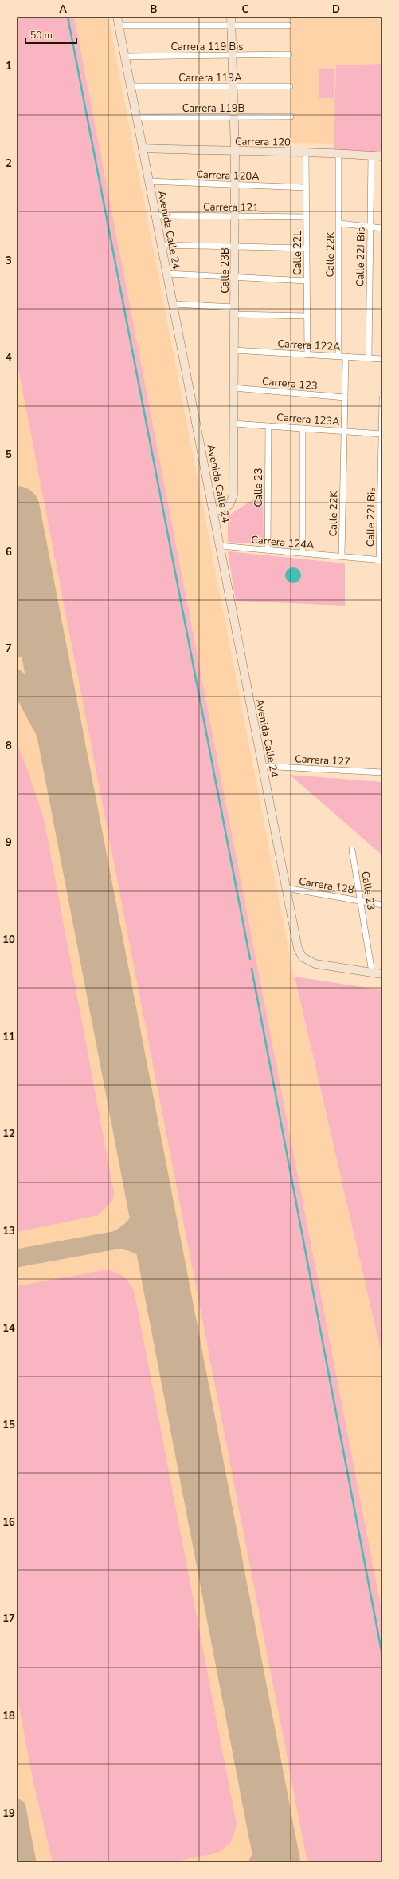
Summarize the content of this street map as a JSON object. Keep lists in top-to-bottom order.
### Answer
{
  "streets": {
    "main road": ["Carrera 120", "Avenida Calle 24", "Calle 23B"],
    "street": [
      "Carrera 119 Bis",
      "Carrera 119A",
      "Carrera 119B",
      "Carrera 120A",
      "Carrera 121",
      "Calle 22L",
      "Calle 22K",
      "Calle 22J Bis",
      "Carrera 122A",
      "Carrera 123",
      "Carrera 123A",
      "Calle 23",
      "Carrera 124A",
      "Carrera 127",
      "Carrera 128"
    ]
  },
  "crossings": [
    ["Carrera 119 Bis", "Avenida Calle 24"],
    ["Carrera 119 Bis", "Calle 23B"],
    ["Carrera 119A", "Avenida Calle 24"],
    ["Carrera 119A", "Calle 23B"],
    ["Carrera 119B", "Avenida Calle 24"],
    ["Carrera 119B", "Calle 23B"],
    ["Carrera 120", "Avenida Calle 24"],
    ["Carrera 120", "Calle 22L"],
    ["Carrera 120", "Calle 22K"],
    ["Carrera 120", "Calle 22J Bis"],
    ["Carrera 120", "Calle 23B"],
    ["Carrera 120A", "Avenida Calle 24"],
    ["Carrera 120A", "Calle 22L"],
    ["Carrera 120A", "Calle 23B"],
    ["Carrera 121", "Avenida Calle 24"],
    ["Carrera 121", "Calle 22L"],
    ["Carrera 121", "Calle 23B"],
    ["Avenida Calle 24", "Calle 23B"],
    ["Avenida Calle 24", "Calle 23"],
    ["Avenida Calle 24", "Carrera 124A"],
    ["Avenida Calle 24", "Carrera 127"],
    ["Avenida Calle 24", "Carrera 128"],
    ["Calle 22L", "Carrera 122A"],
    ["Calle 22K", "Carrera 122A"],
    ["Calle 22K", "Carrera 123"],
    ["Calle 22K", "Carrera 123A"],
    ["Calle 22K", "Carrera 124A"],
    ["Calle 22J Bis", "Carrera 122A"],
    ["Calle 22J Bis", "Carrera 123A"],
    ["Calle 22J Bis", "Carrera 124A"],
    ["Calle 23B", "Carrera 122A"],
    ["Calle 23B", "Carrera 123"],
    ["Calle 23B", "Carrera 123A"],
    ["Carrera 123A", "Calle 23"],
    ["Calle 23", "Carrera 124A"],
    ["Calle 23", "Carrera 128"]
  ],
  "scale_bar": "50 m",
  "grid": {
    "columns": [
      "A",
      "B",
      "C",
      "D"
    ],
    "rows": [
      "1",
      "2",
      "3",
      "4",
      "5",
      "6",
      "7",
      "8",
      "9",
      "10",
      "11",
      "12",
      "13",
      "14",
      "15",
      "16",
      "17",
      "18",
      "19"
    ]
  }
}
